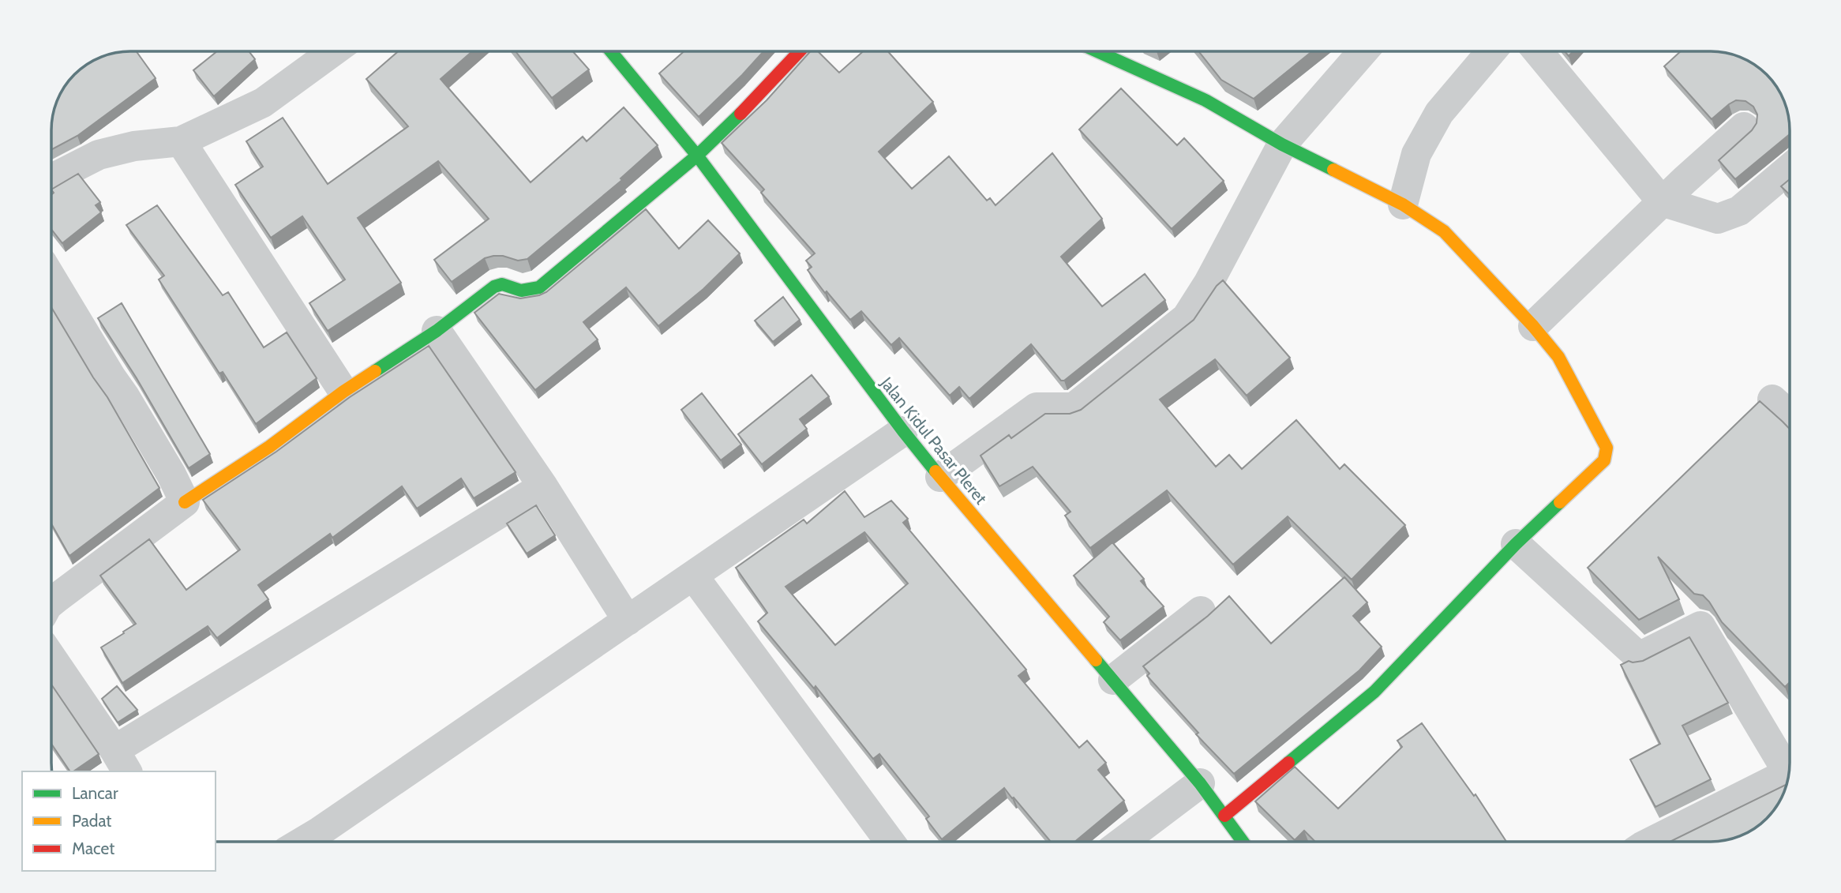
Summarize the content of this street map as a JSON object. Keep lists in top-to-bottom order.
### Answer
{
  "streets": {
    "street": ["Jalan Kidul Pasar Pleret"]
  },
  "legend": ["Lancar", "Padat", "Macet"]
}
